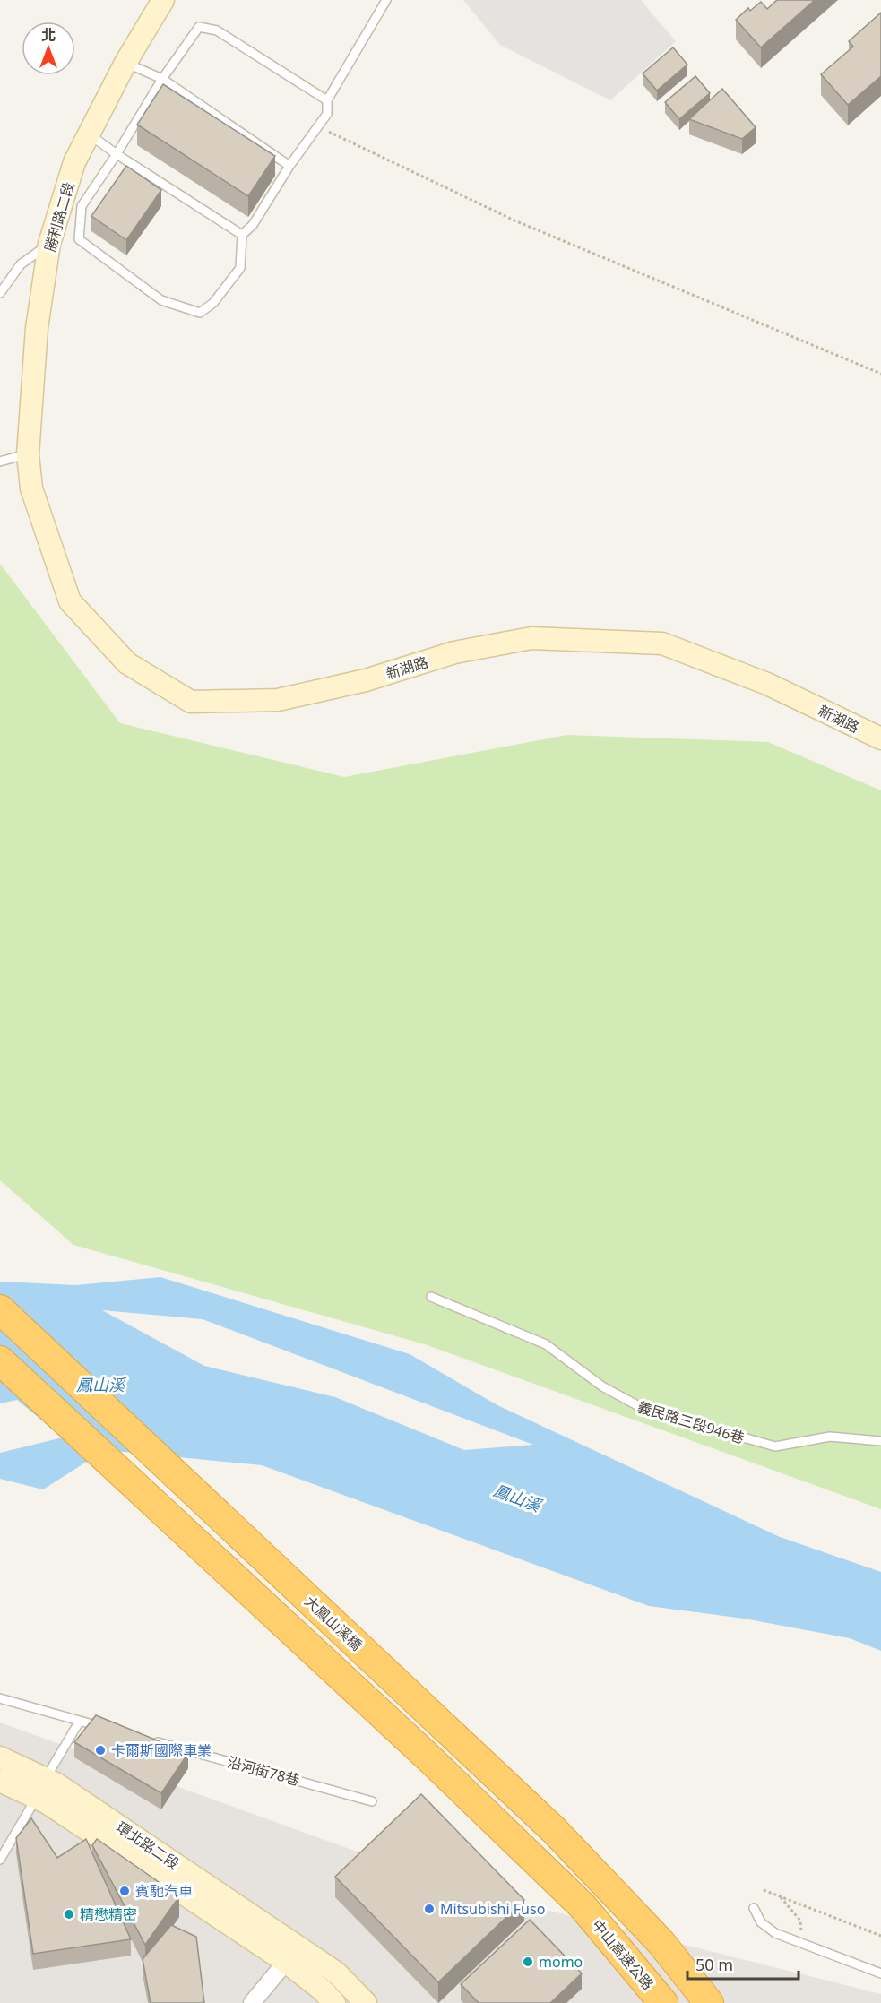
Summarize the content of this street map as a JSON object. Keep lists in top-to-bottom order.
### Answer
{
  "streets": {
    "highway": ["大鳳山溪橋", "中山高速公路"],
    "main road": ["勝利路二段", "新湖路", "環北路二段"],
    "lane": ["義民路三段946巷", "沿河街78巷"]
  },
  "crossings": [
    ["勝利路二段", "新湖路"]
  ],
  "water": ["鳳山溪"],
  "places": [
    "卡爾斯國際車業",
    "賓馳汽車",
    "Mitsubishi Fuso",
    "精懋精密",
    "momo"
  ],
  "scale_bar": "50 m",
  "north": "top"
}
